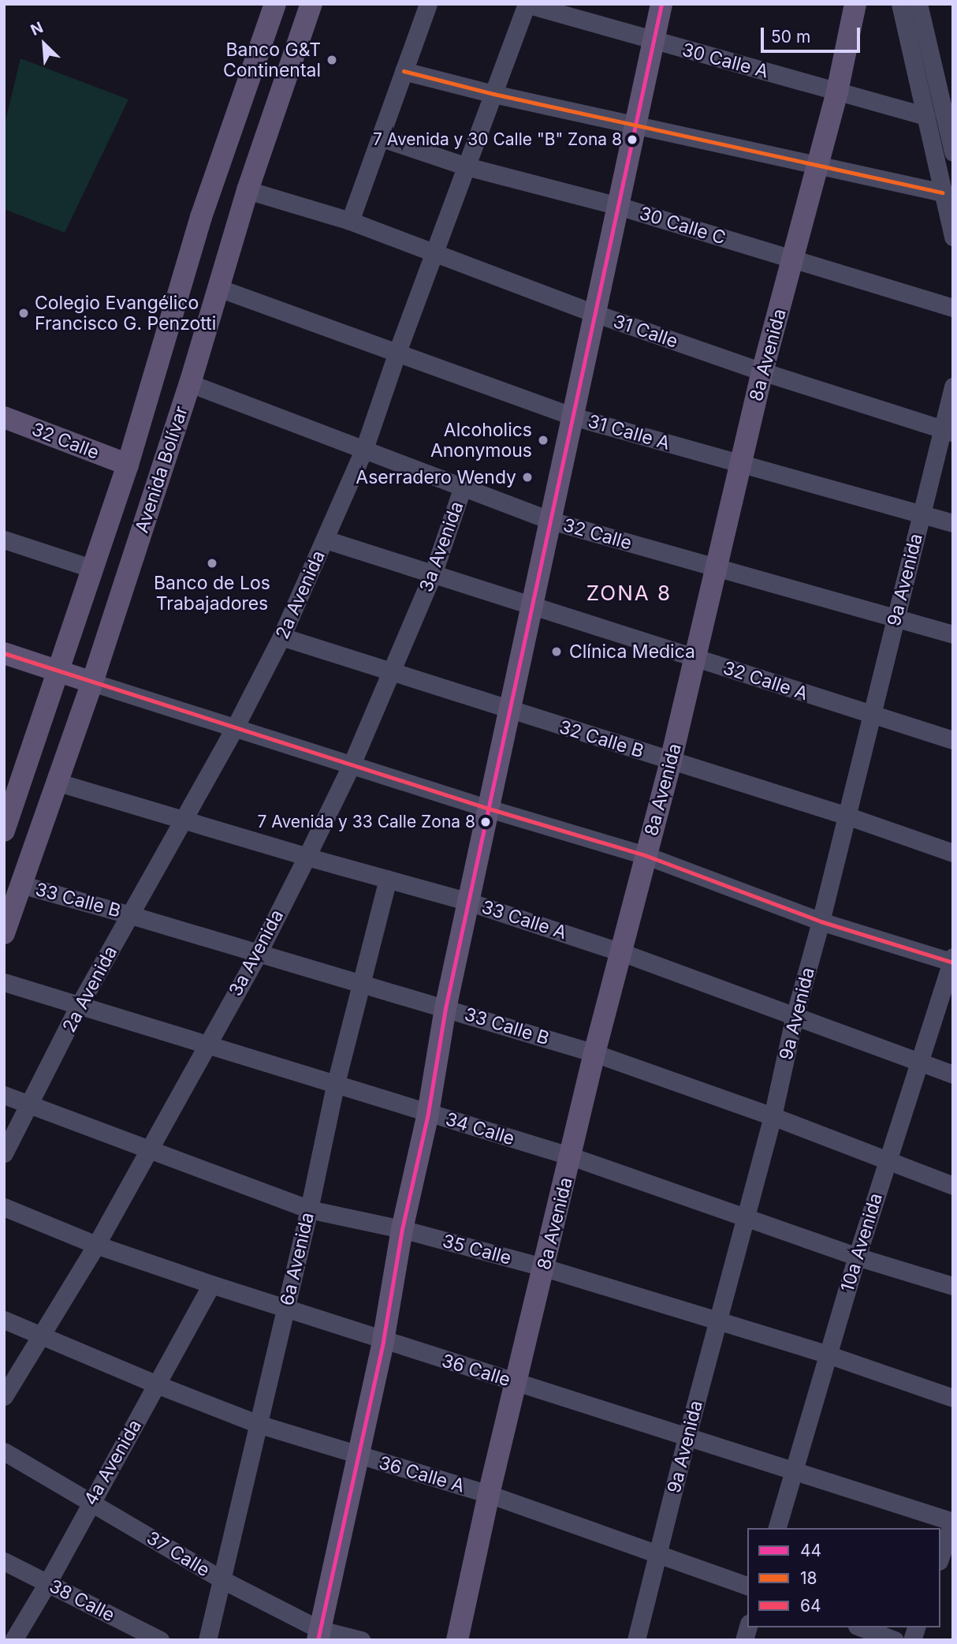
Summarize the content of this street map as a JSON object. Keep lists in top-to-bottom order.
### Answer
{
  "streets": {
    "main road": ["8a Avenida", "32 Calle", "Avenida Bolívar"],
    "street": [
      "30 Calle A",
      "30 Calle C",
      "31 Calle",
      "31 Calle A",
      "3a Avenida",
      "9a Avenida",
      "2a Avenida",
      "32 Calle A",
      "32 Calle B",
      "33 Calle B",
      "33 Calle A",
      "34 Calle",
      "10a Avenida",
      "35 Calle",
      "6a Avenida",
      "36 Calle",
      "4a Avenida",
      "36 Calle A",
      "37 Calle",
      "38 Calle"
    ]
  },
  "crossings": [
    ["30 Calle A", "8a Avenida"],
    ["30 Calle A", "2a Avenida"],
    ["30 Calle C", "8a Avenida"],
    ["30 Calle C", "2a Avenida"],
    ["31 Calle", "8a Avenida"],
    ["31 Calle", "Avenida Bolívar"],
    ["31 Calle", "9a Avenida"],
    ["31 Calle", "2a Avenida"],
    ["8a Avenida", "31 Calle A"],
    ["8a Avenida", "32 Calle"],
    ["8a Avenida", "32 Calle A"],
    ["8a Avenida", "32 Calle B"],
    ["8a Avenida", "33 Calle B"],
    ["8a Avenida", "33 Calle A"],
    ["8a Avenida", "34 Calle"],
    ["8a Avenida", "35 Calle"],
    ["8a Avenida", "36 Calle"],
    ["8a Avenida", "36 Calle A"],
    ["31 Calle A", "Avenida Bolívar"],
    ["31 Calle A", "9a Avenida"],
    ["31 Calle A", "2a Avenida"],
    ["32 Calle", "Avenida Bolívar"],
    ["32 Calle", "3a Avenida"],
    ["32 Calle", "9a Avenida"],
    ["32 Calle", "2a Avenida"],
    ["Avenida Bolívar", "33 Calle B"],
    ["Avenida Bolívar", "33 Calle A"],
    ["3a Avenida", "32 Calle A"],
    ["3a Avenida", "32 Calle B"],
    ["3a Avenida", "33 Calle B"],
    ["3a Avenida", "33 Calle A"],
    ["3a Avenida", "34 Calle"],
    ["3a Avenida", "35 Calle"],
    ["3a Avenida", "36 Calle"],
    ["3a Avenida", "36 Calle A"],
    ["9a Avenida", "32 Calle A"],
    ["9a Avenida", "32 Calle B"],
    ["9a Avenida", "33 Calle B"],
    ["9a Avenida", "33 Calle A"],
    ["9a Avenida", "34 Calle"],
    ["9a Avenida", "35 Calle"],
    ["9a Avenida", "36 Calle"],
    ["9a Avenida", "36 Calle A"],
    ["2a Avenida", "32 Calle A"],
    ["2a Avenida", "32 Calle B"],
    ["2a Avenida", "33 Calle B"],
    ["2a Avenida", "33 Calle A"],
    ["2a Avenida", "34 Calle"],
    ["2a Avenida", "35 Calle"],
    ["33 Calle B", "10a Avenida"],
    ["33 Calle B", "6a Avenida"],
    ["33 Calle A", "10a Avenida"],
    ["33 Calle A", "6a Avenida"],
    ["34 Calle", "10a Avenida"],
    ["34 Calle", "6a Avenida"],
    ["10a Avenida", "35 Calle"],
    ["10a Avenida", "36 Calle"],
    ["35 Calle", "6a Avenida"],
    ["6a Avenida", "36 Calle"],
    ["6a Avenida", "36 Calle A"],
    ["6a Avenida", "37 Calle"],
    ["36 Calle", "4a Avenida"],
    ["4a Avenida", "36 Calle A"],
    ["4a Avenida", "37 Calle"],
    ["4a Avenida", "38 Calle"]
  ],
  "districts": ["ZONA 8"],
  "places": [
    "Banco G&T Continental",
    "7 Avenida y 30 Calle \"B\" Zona 8",
    "Colegio Evangélico Francisco G. Penzotti",
    "Alcoholics Anonymous",
    "Aserradero Wendy",
    "Banco de Los Trabajadores",
    "Clínica Medica",
    "7 Avenida y 33 Calle Zona 8"
  ],
  "lines": ["transit line 44", "transit line 18", "transit line 64"],
  "legend": ["44", "18", "64"],
  "scale_bar": "50 m",
  "north": "top left"
}
